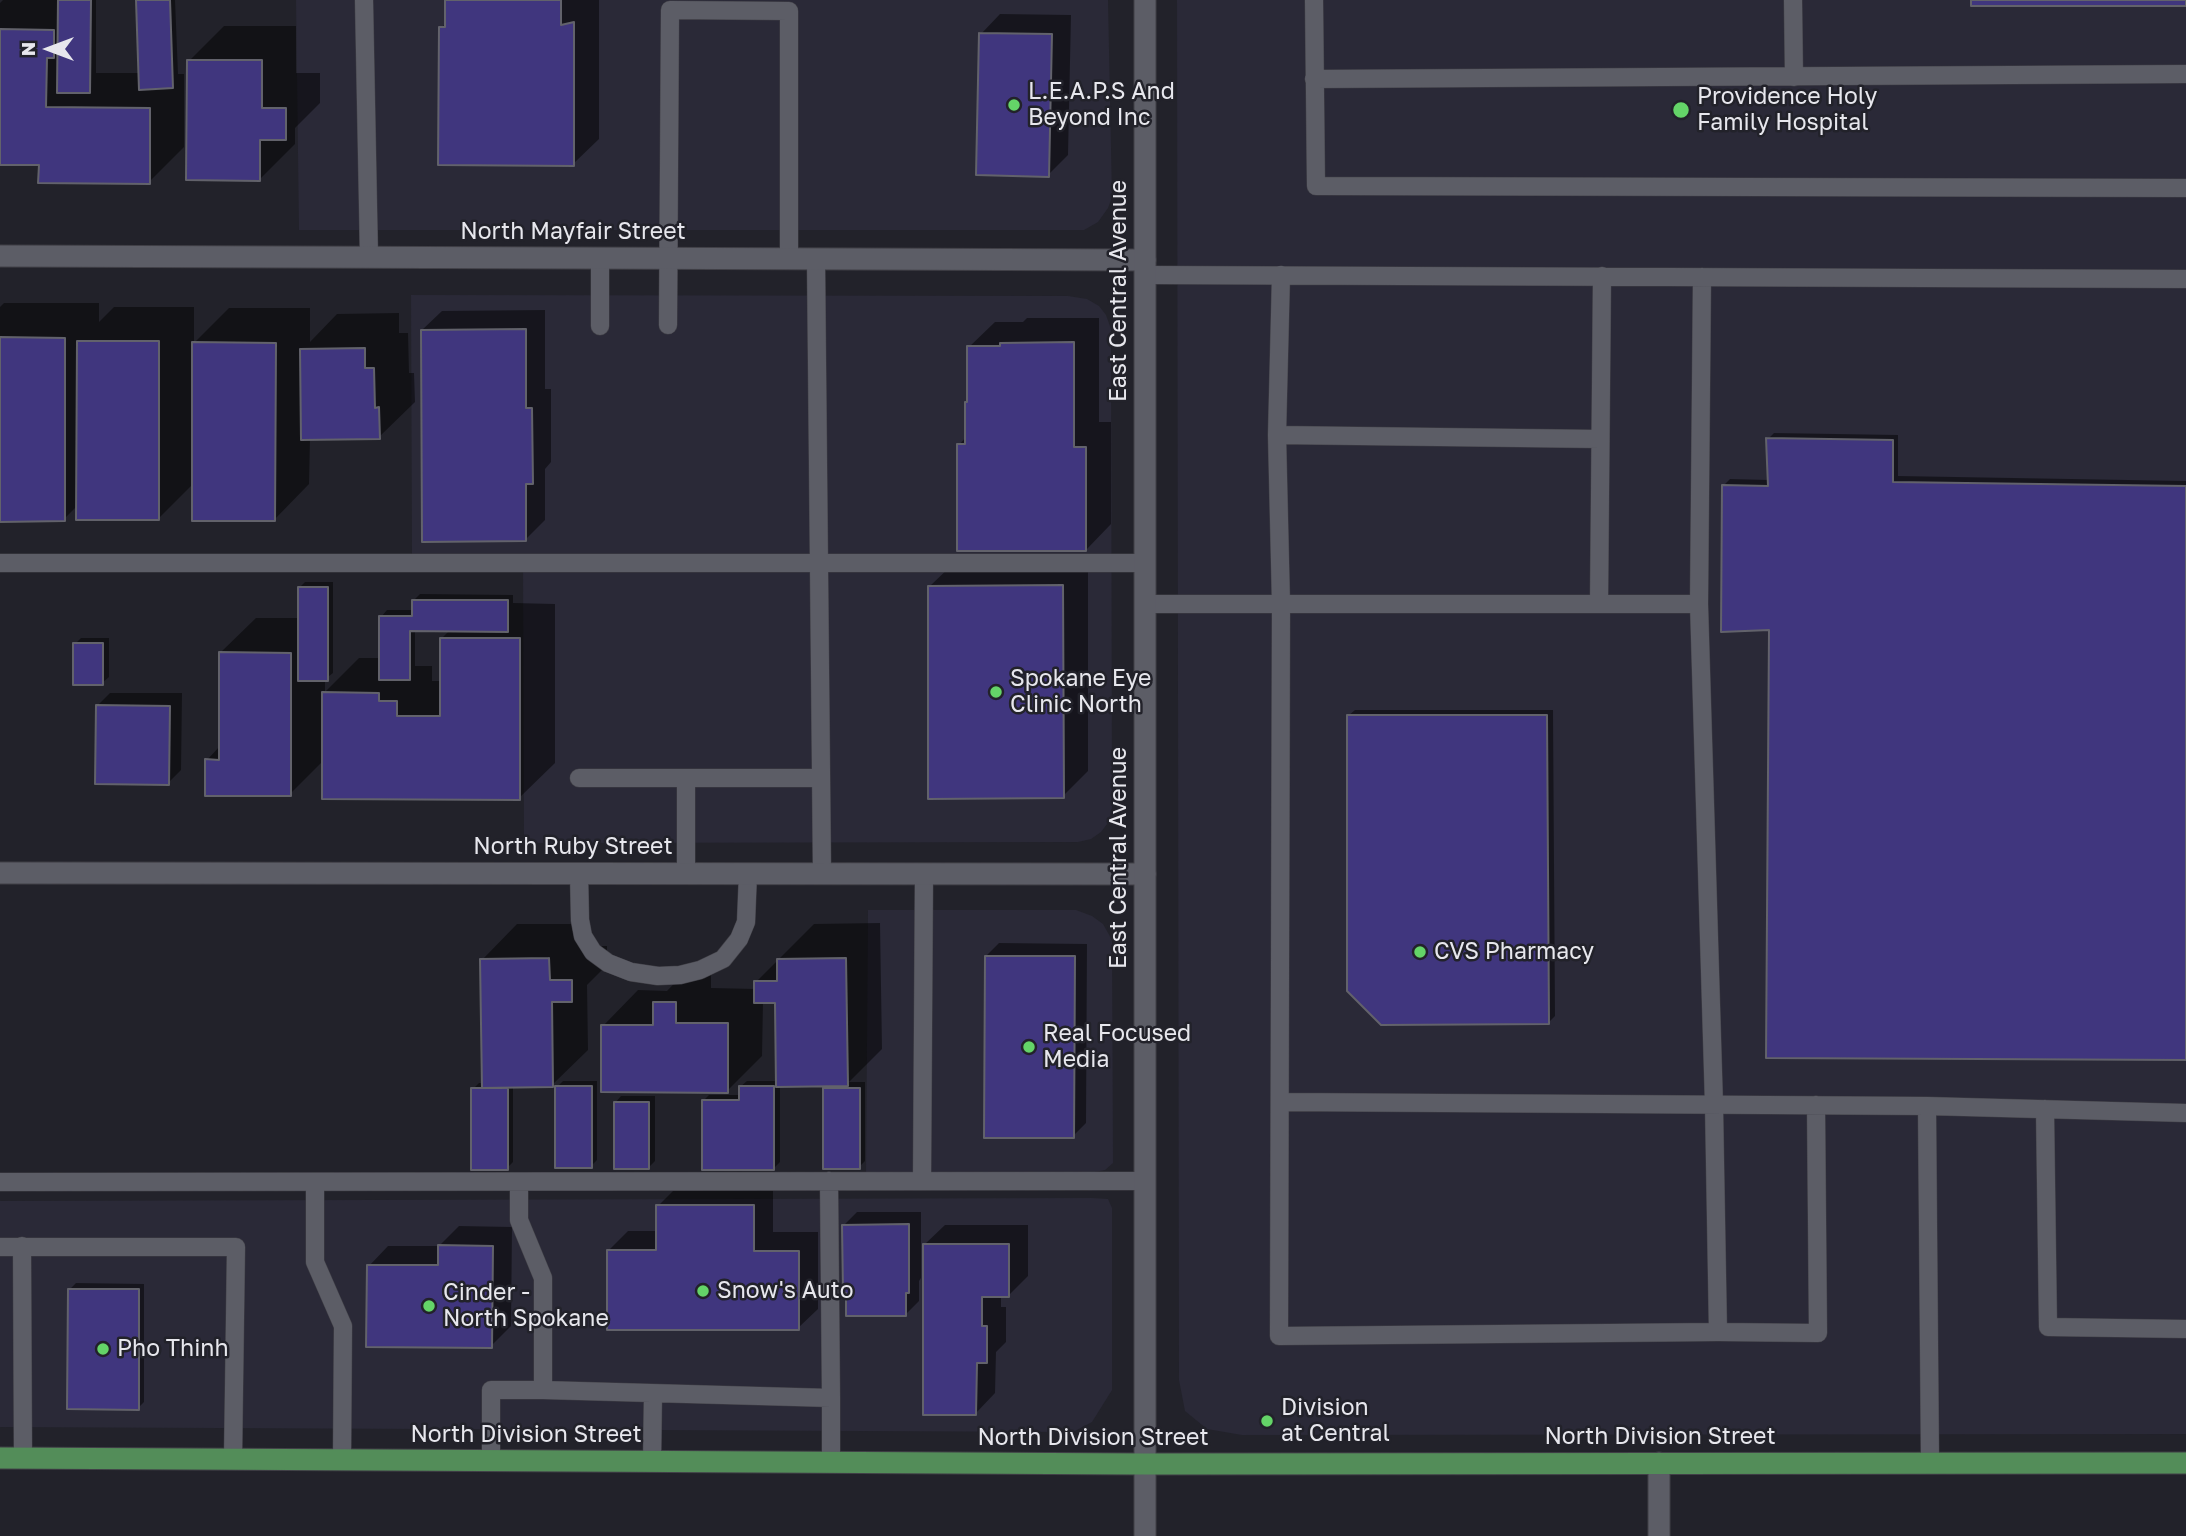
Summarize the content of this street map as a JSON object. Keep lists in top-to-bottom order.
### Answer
{
  "streets": {
    "main road": ["North Division Street"],
    "street": ["North Mayfair Street", "East Central Avenue", "North Ruby Street"]
  },
  "crossings": [
    ["North Mayfair Street", "East Central Avenue"],
    ["East Central Avenue", "North Ruby Street"],
    ["East Central Avenue", "North Division Street"]
  ],
  "places": [
    "L.E.A.P.S And Beyond Inc",
    "Providence Holy Family Hospital",
    "Spokane Eye Clinic North",
    "CVS Pharmacy",
    "Real Focused Media",
    "Snow's Auto",
    "Cinder - North Spokane",
    "Pho Thinh",
    "Division at Central"
  ],
  "north": "left"
}
